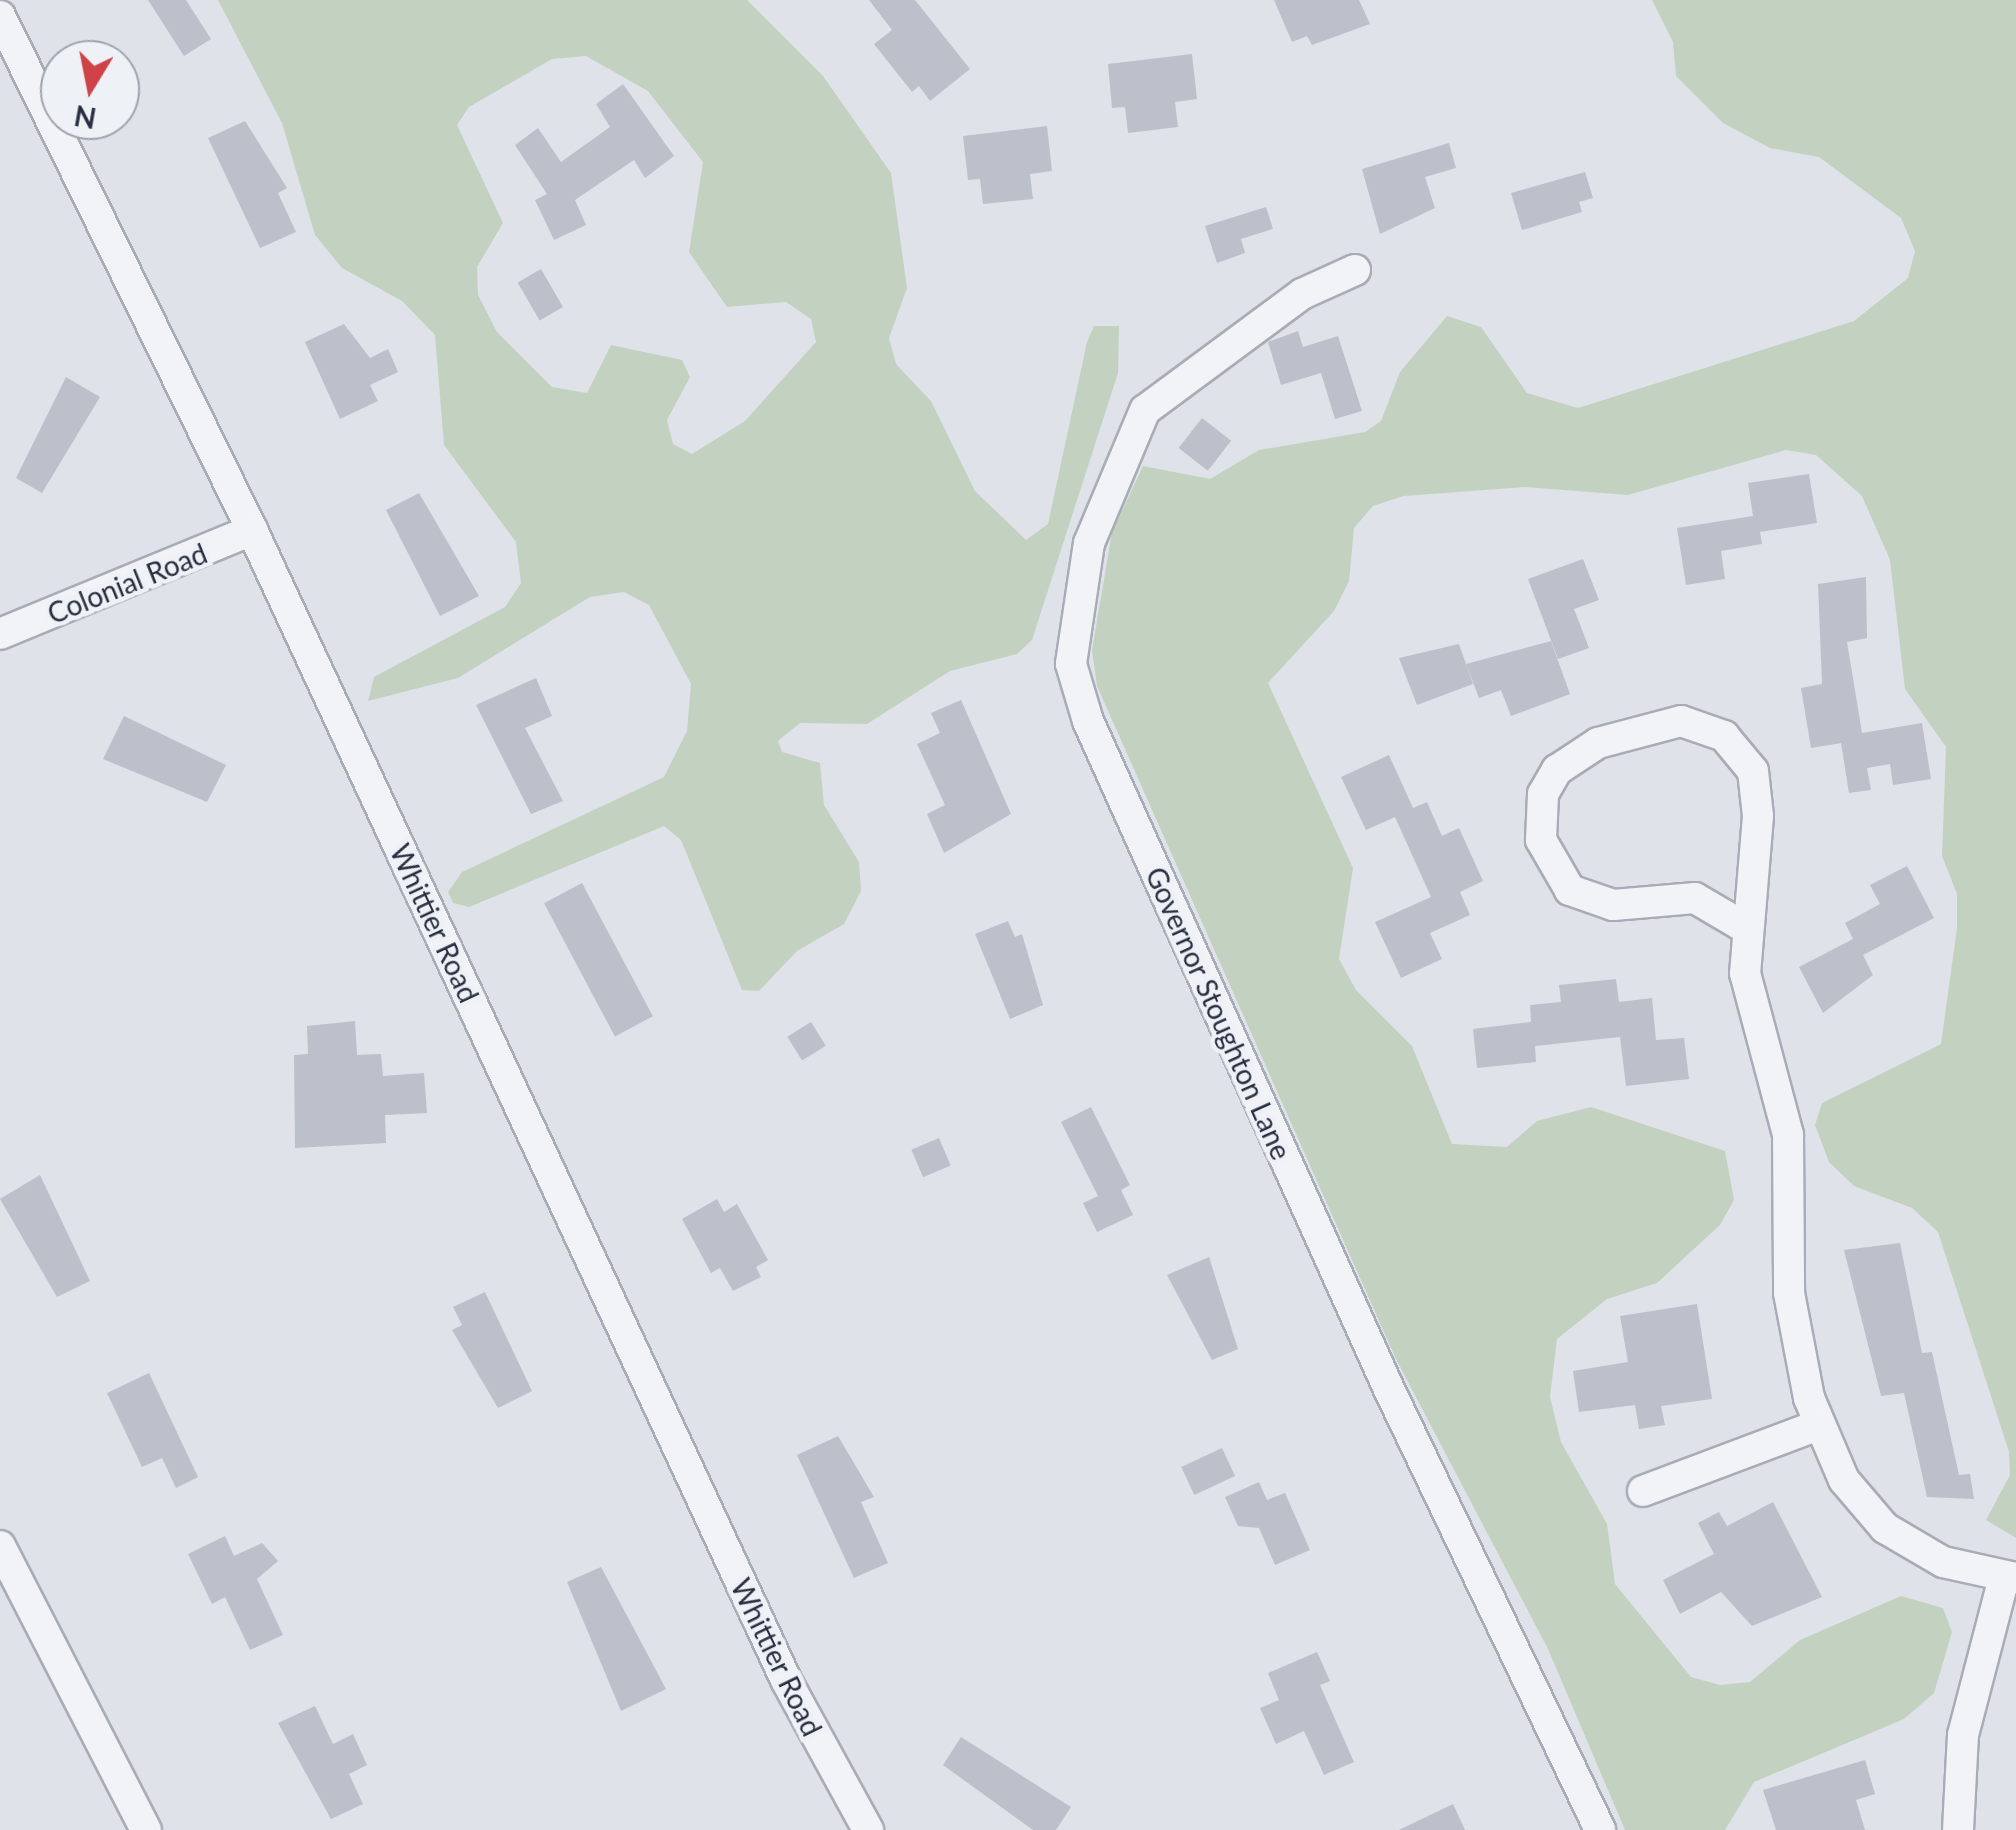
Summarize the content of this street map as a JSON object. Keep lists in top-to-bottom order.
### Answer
{
  "streets": {
    "street": ["Colonial Road", "Whittier Road", "Governor Stoughton Lane"]
  },
  "crossings": [
    ["Colonial Road", "Whittier Road"]
  ],
  "north": "bottom"
}
